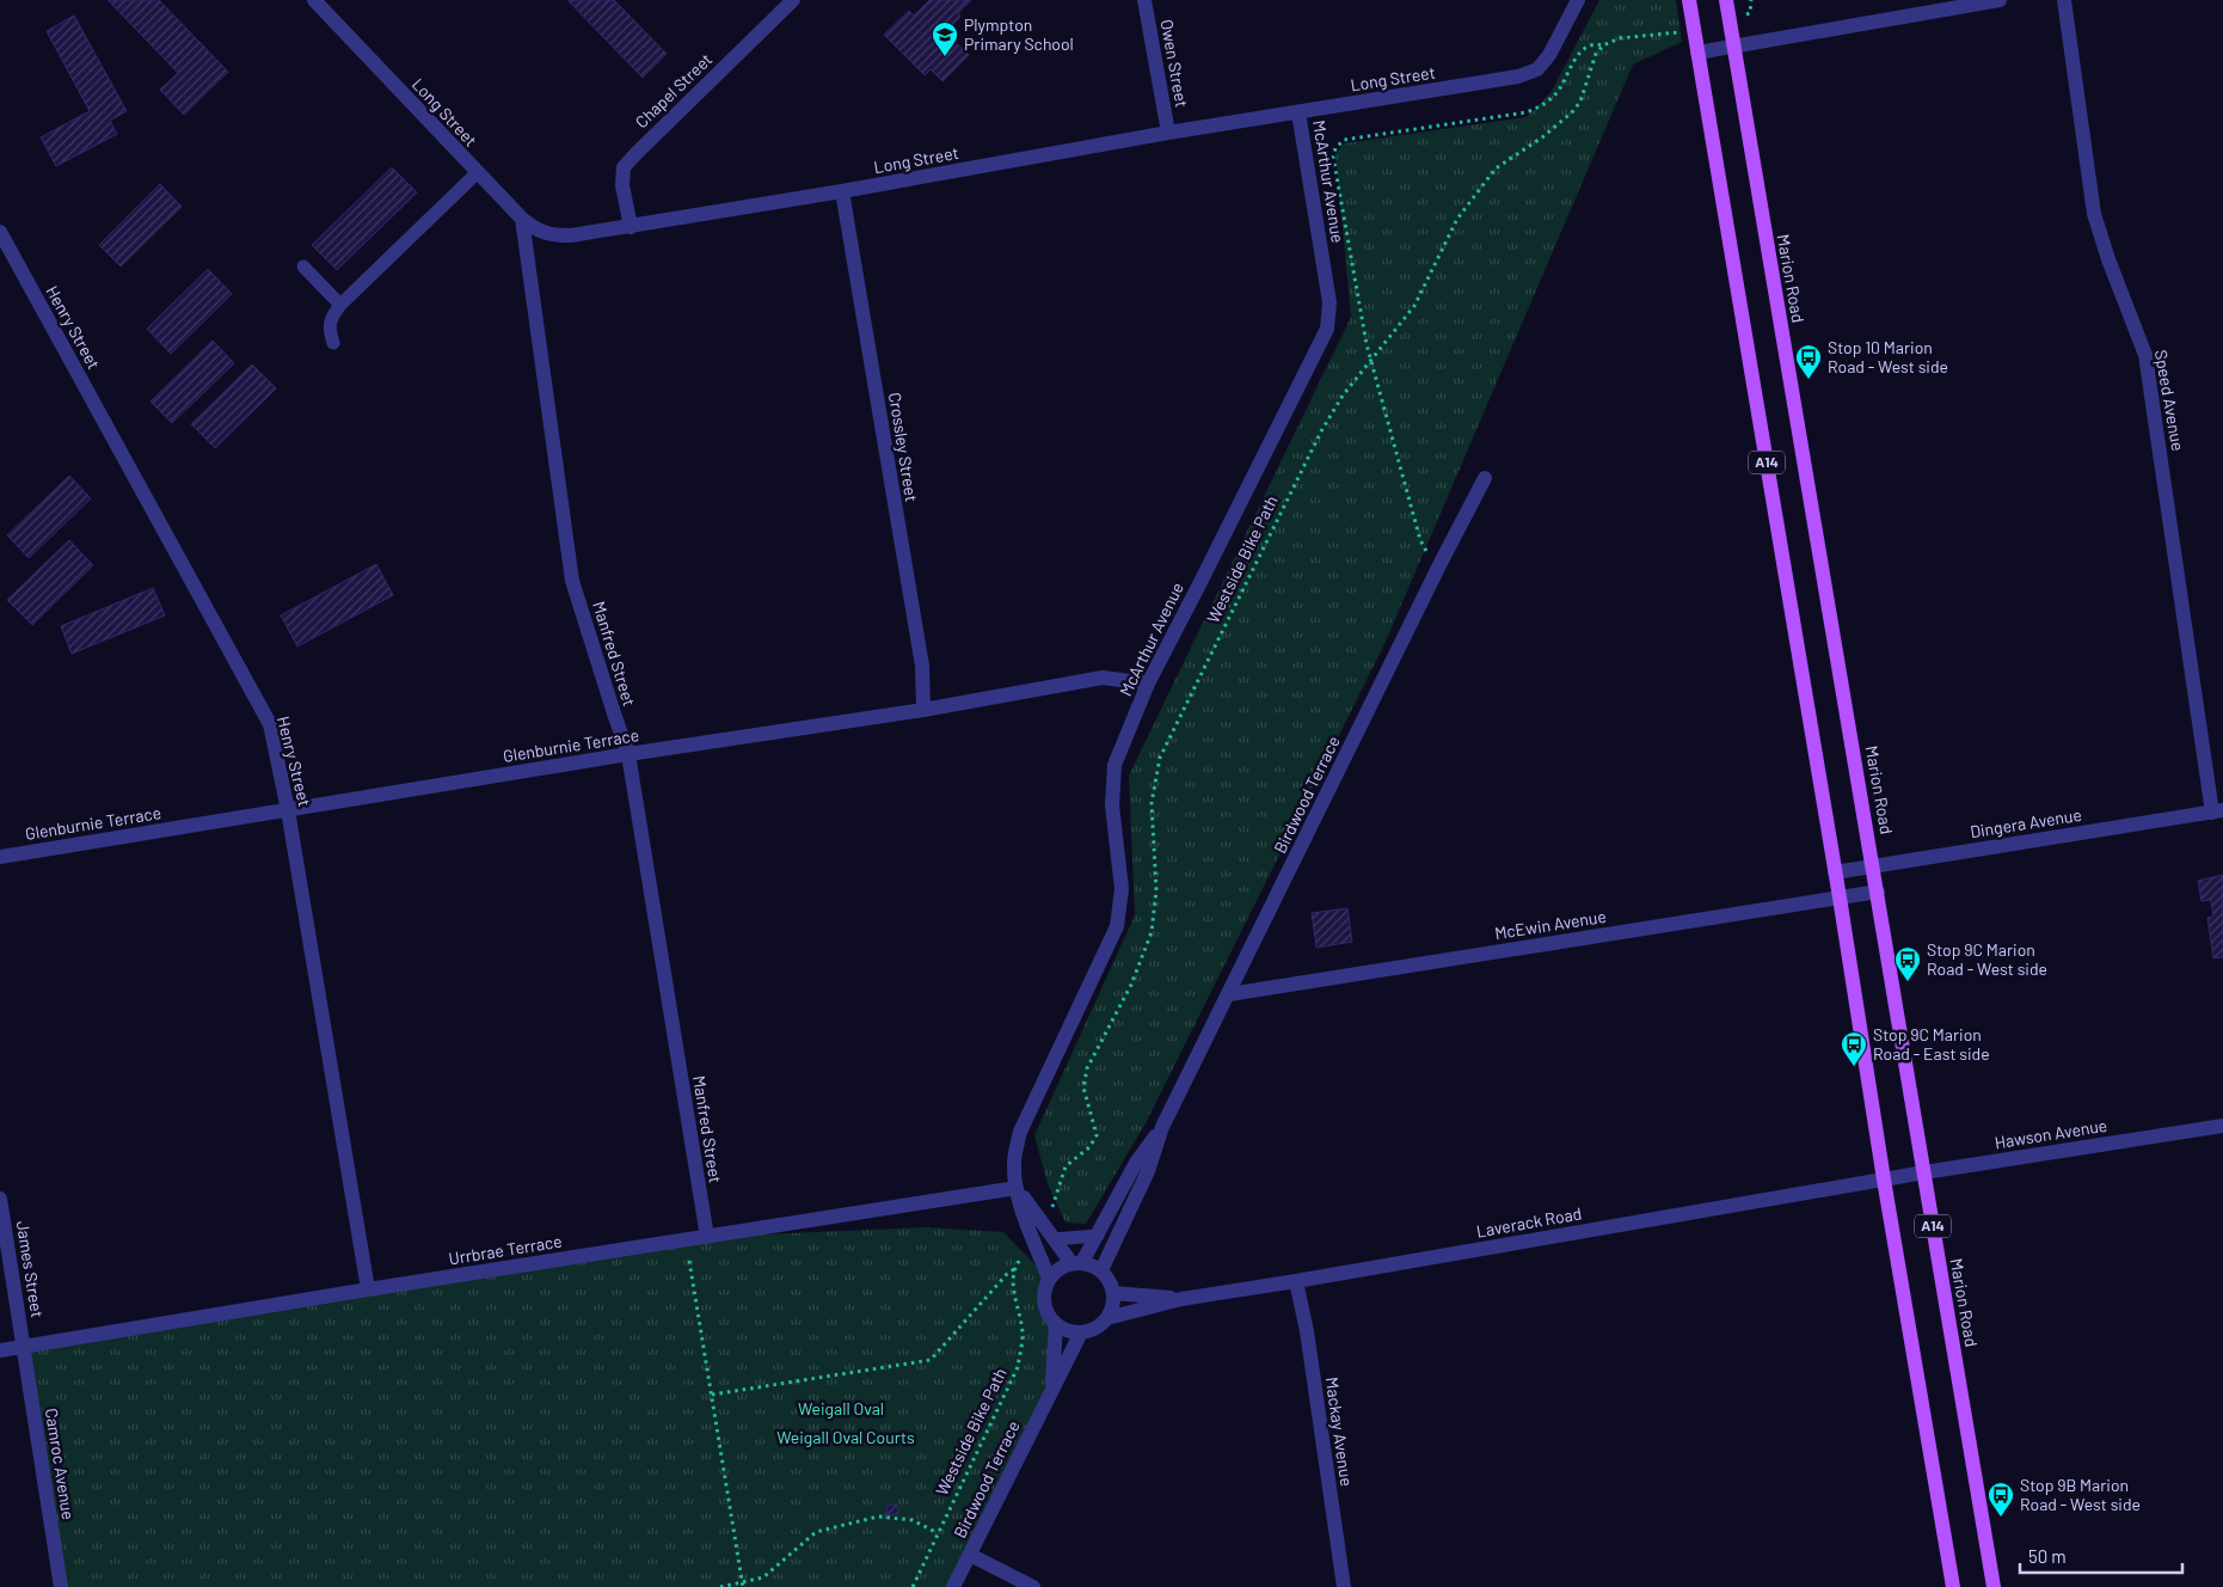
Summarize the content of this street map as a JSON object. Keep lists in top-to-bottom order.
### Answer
{
  "streets": {
    "main road": ["Marion Road", "A14"],
    "street": [
      "Owen Street",
      "Long Street",
      "Chapel Street",
      "McArthur Avenue",
      "Henry Street",
      "Speed Avenue",
      "Crossley Street",
      "Manfred Street",
      "Glenburnie Terrace",
      "Birdwood Terrace",
      "Dingera Avenue",
      "McEwin Avenue",
      "Hawson Avenue",
      "Laverack Road",
      "Urrbrae Terrace",
      "James Street",
      "Mackay Avenue",
      "Camroc Avenue"
    ],
    "path": ["Westside Bike Path"]
  },
  "crossings": [
    ["Owen Street", "Long Street"],
    ["Long Street", "Chapel Street"],
    ["Long Street", "McArthur Avenue"],
    ["Long Street", "Crossley Street"],
    ["Long Street", "Manfred Street"],
    ["McArthur Avenue", "Glenburnie Terrace"],
    ["McArthur Avenue", "Birdwood Terrace"],
    ["McArthur Avenue", "Laverack Road"],
    ["McArthur Avenue", "Urrbrae Terrace"],
    ["Marion Road", "Dingera Avenue"],
    ["Marion Road", "McEwin Avenue"],
    ["Marion Road", "Hawson Avenue"],
    ["Henry Street", "Glenburnie Terrace"],
    ["Henry Street", "Urrbrae Terrace"],
    ["Speed Avenue", "Dingera Avenue"],
    ["Crossley Street", "Glenburnie Terrace"],
    ["A14", "Dingera Avenue"],
    ["A14", "McEwin Avenue"],
    ["A14", "Hawson Avenue"],
    ["A14", "Laverack Road"],
    ["Manfred Street", "Glenburnie Terrace"],
    ["Manfred Street", "Urrbrae Terrace"],
    ["Birdwood Terrace", "McEwin Avenue"],
    ["Birdwood Terrace", "Laverack Road"],
    ["Hawson Avenue", "Laverack Road"],
    ["Laverack Road", "Mackay Avenue"],
    ["Urrbrae Terrace", "James Street"],
    ["Urrbrae Terrace", "Camroc Avenue"],
    ["James Street", "Camroc Avenue"]
  ],
  "parks": ["Weigall Oval", "Weigall Oval Courts"],
  "places": {
    "school or university": ["Plympton Primary School"],
    "bus stop": [
      "Stop 10 Marion Road - West side",
      "Stop 9C Marion Road - West side",
      "Stop 9C Marion Road - East side",
      "Stop 9B Marion Road - West side"
    ]
  },
  "scale_bar": "50 m"
}
